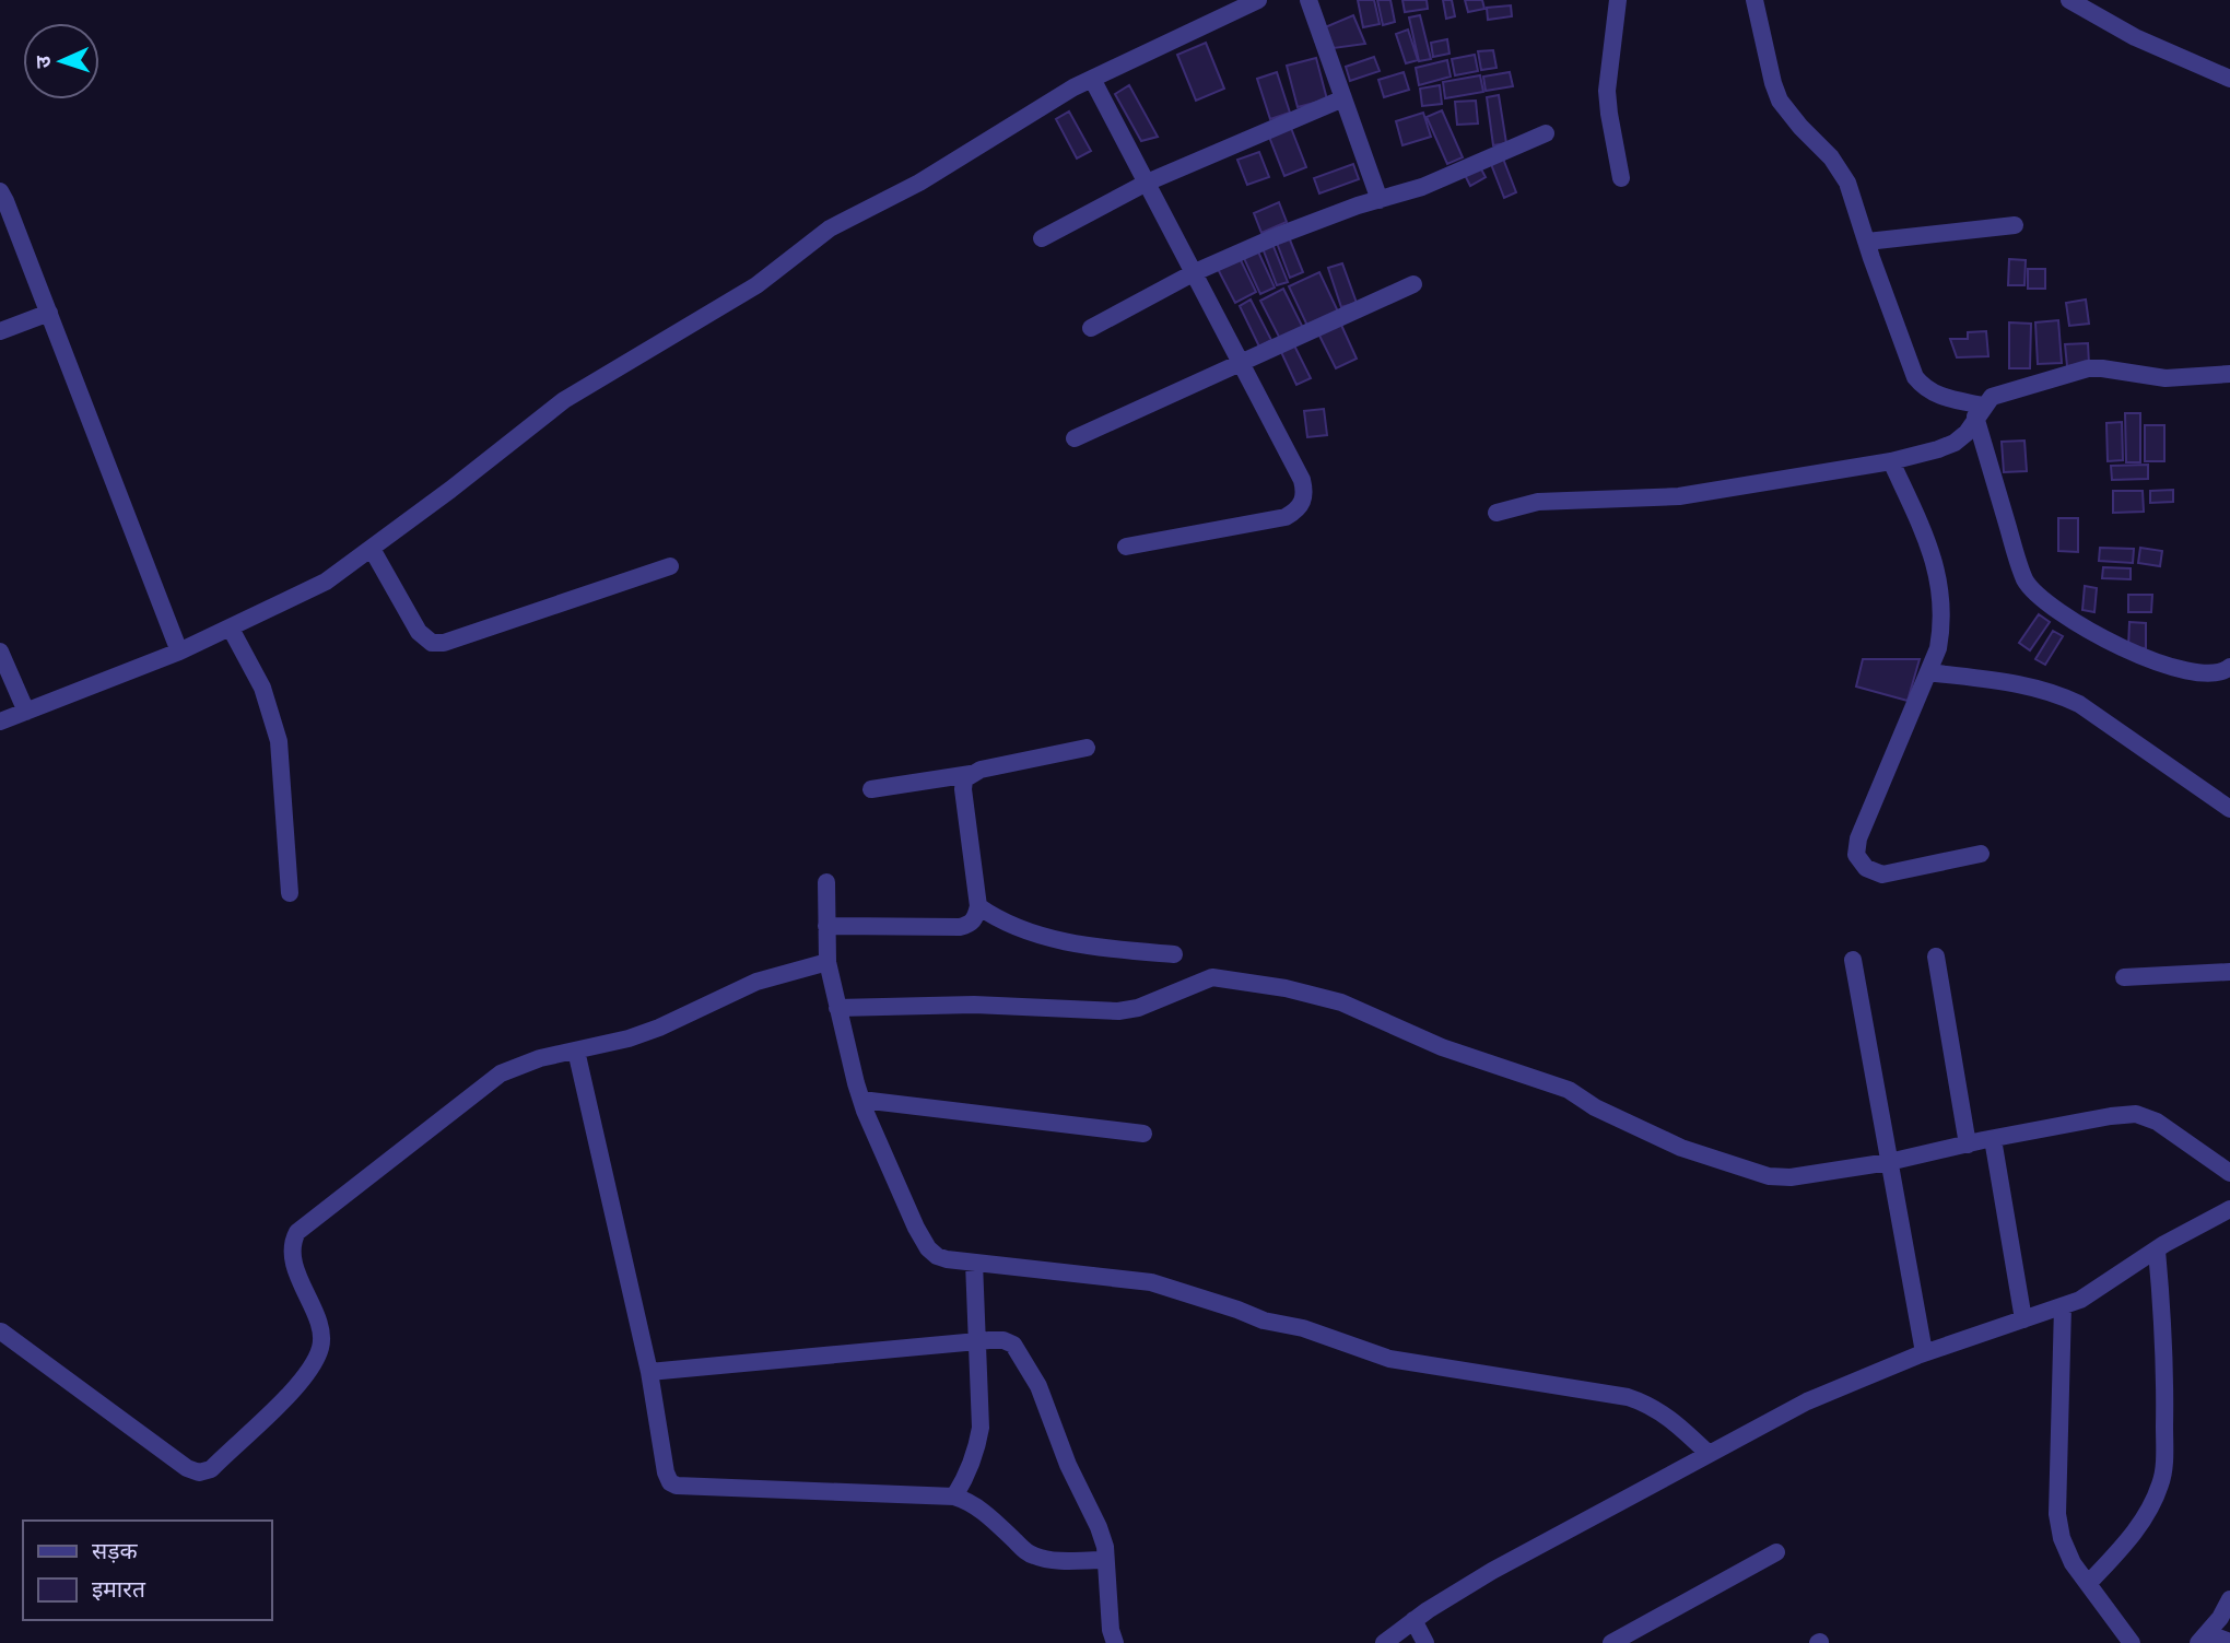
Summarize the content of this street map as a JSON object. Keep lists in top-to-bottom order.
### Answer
{
  "legend": ["सड़क", "इमारत"],
  "north": "left"
}
